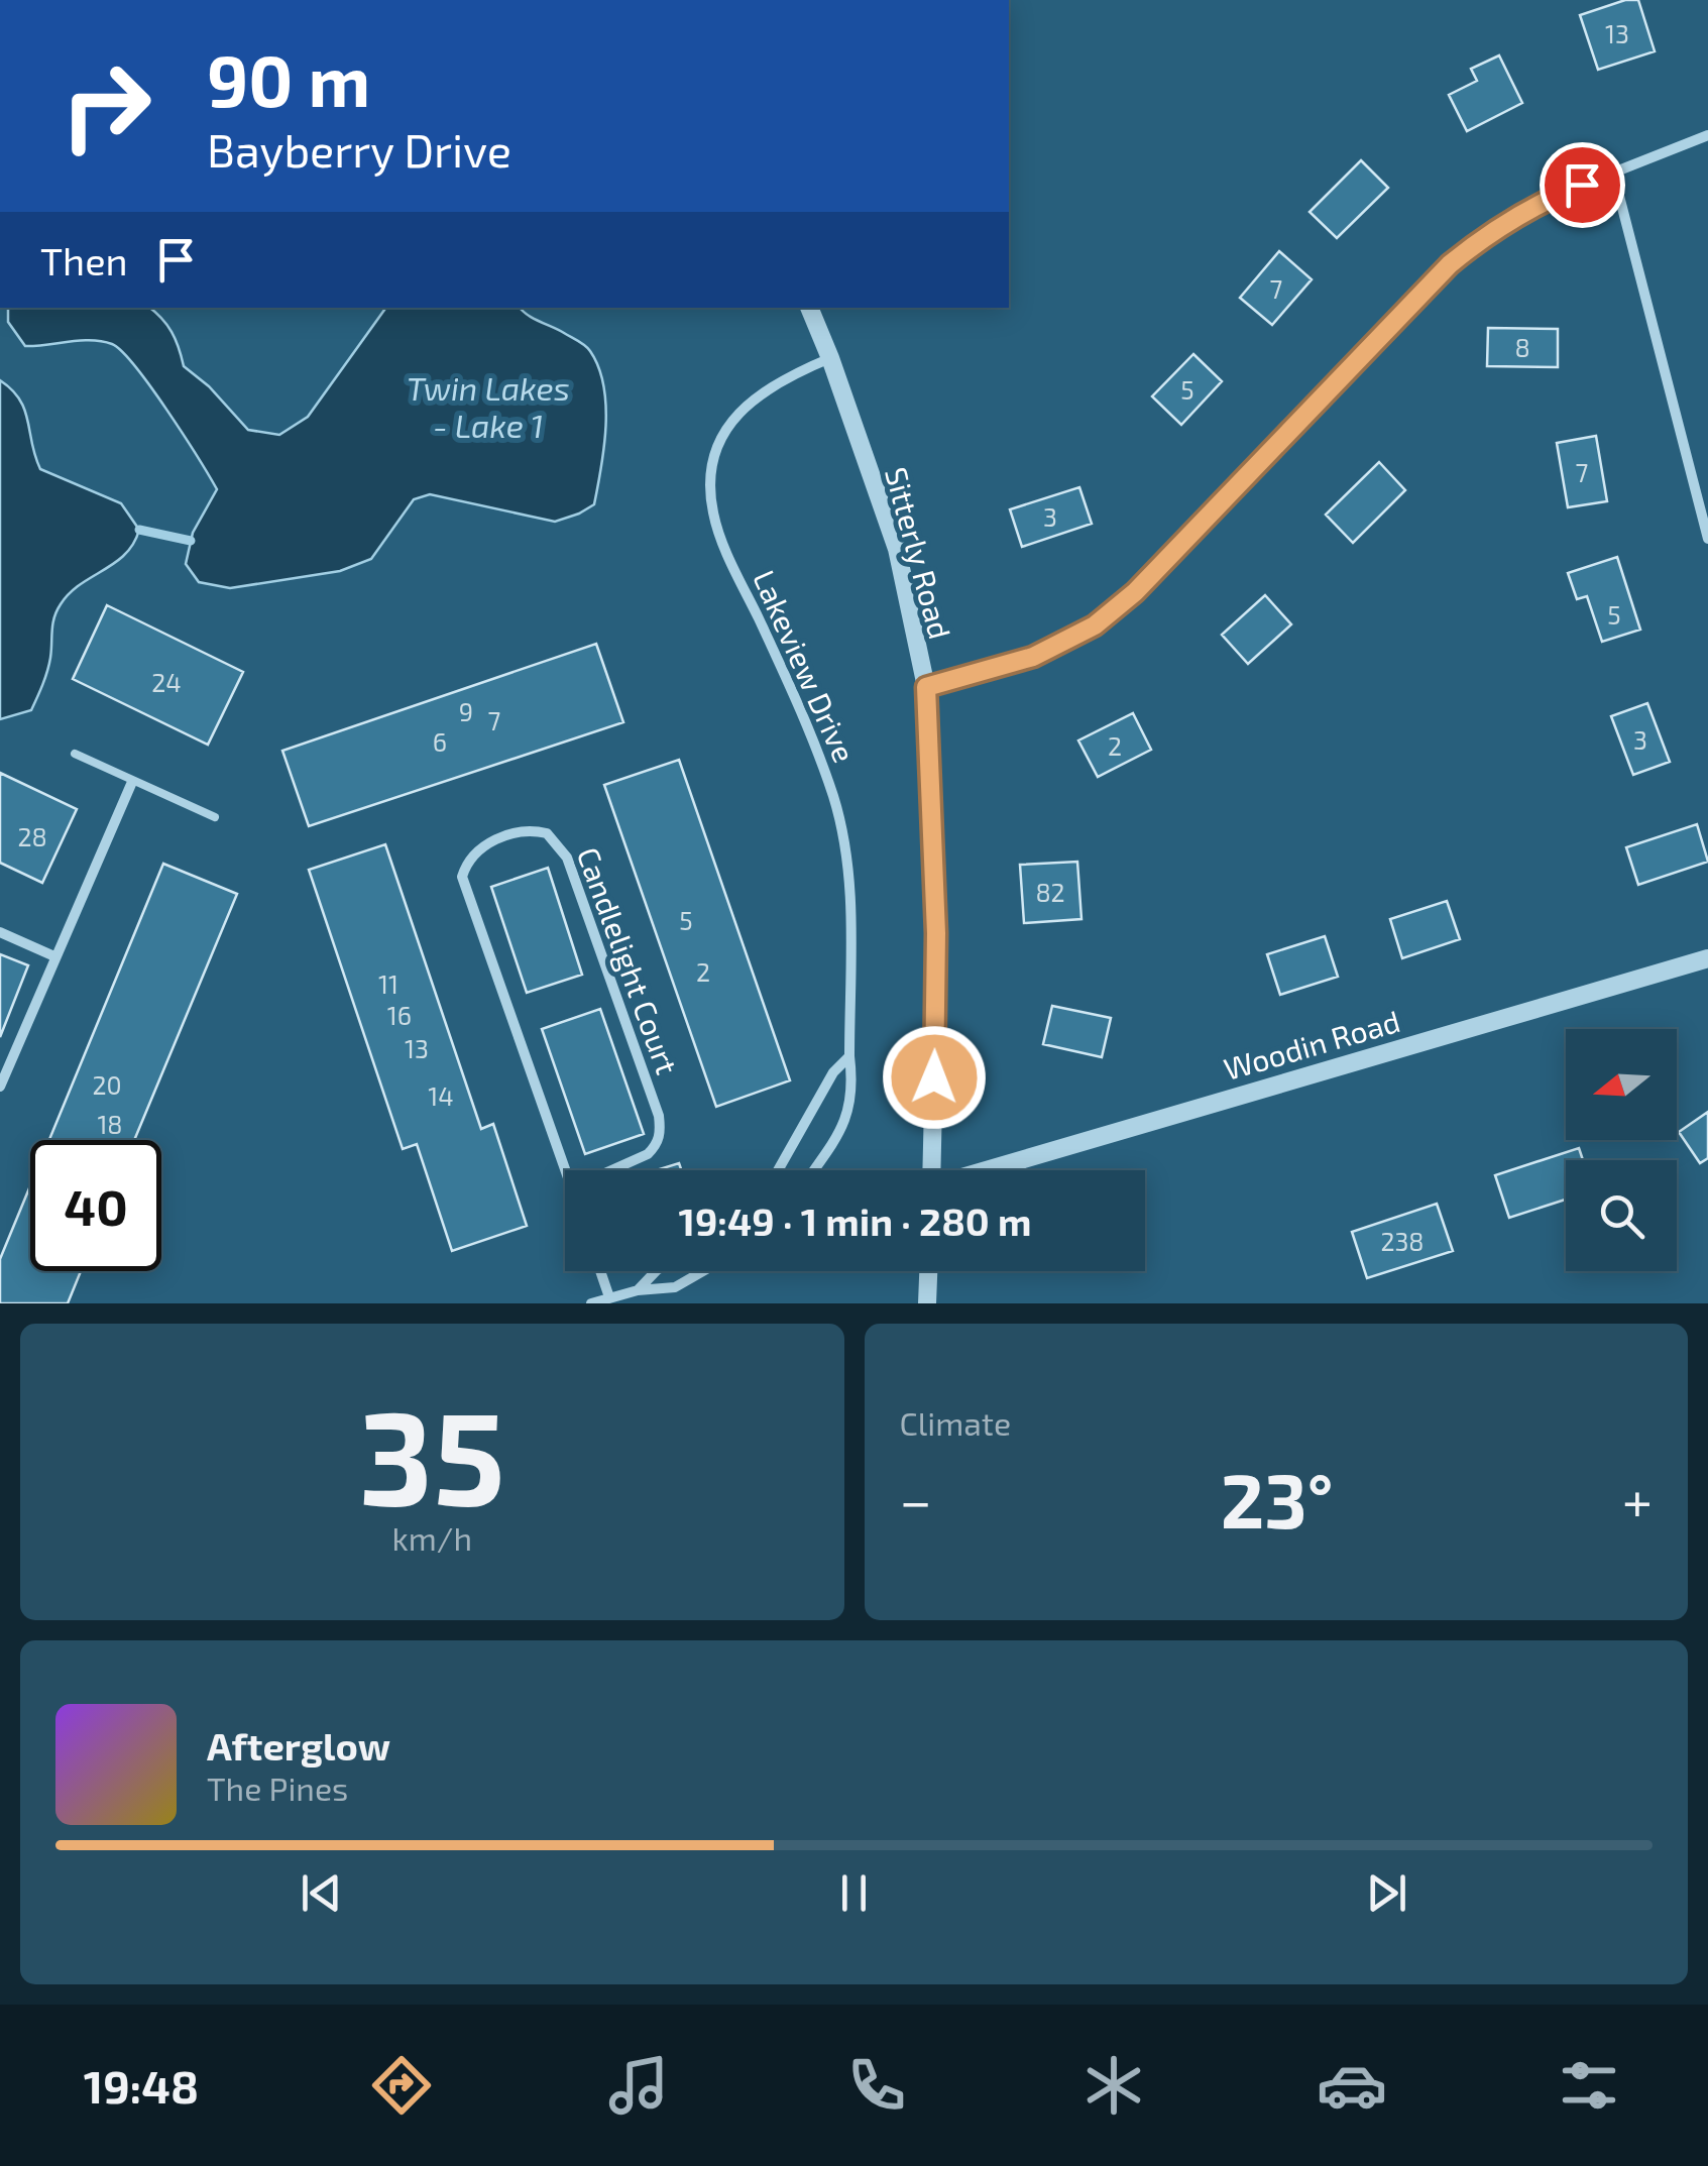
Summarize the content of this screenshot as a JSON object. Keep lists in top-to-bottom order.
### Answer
{
  "streets": {
    "street": [
      "Sitterly Road",
      "Lakeview Drive",
      "Candlelight Court",
      "Woodin Road"
    ]
  },
  "crossings": [
    ["Sitterly Road", "Lakeview Drive"]
  ],
  "water": ["Twin Lakes - Lake 1"],
  "house_numbers": [
    "13",
    "7",
    "8",
    "5",
    "7",
    "3",
    "5",
    "24",
    "9",
    "7",
    "3",
    "6",
    "2",
    "28",
    "82",
    "5",
    "2",
    "11",
    "16",
    "13",
    "20",
    "14",
    "18",
    "238"
  ],
  "north": "left",
  "page": {
    "turn": ["90 m", "Bayberry Drive"],
    "then": "Then",
    "limit": "40",
    "trip": "19:49 · 1 min · 280 m",
    "tile": [
      ["35", "km/h"],
      "Climate"
    ],
    "heat": ["−", "23°", "+"],
    "song": ["Afterglow", "The Pines"],
    "tabs": "19:48"
  }
}
